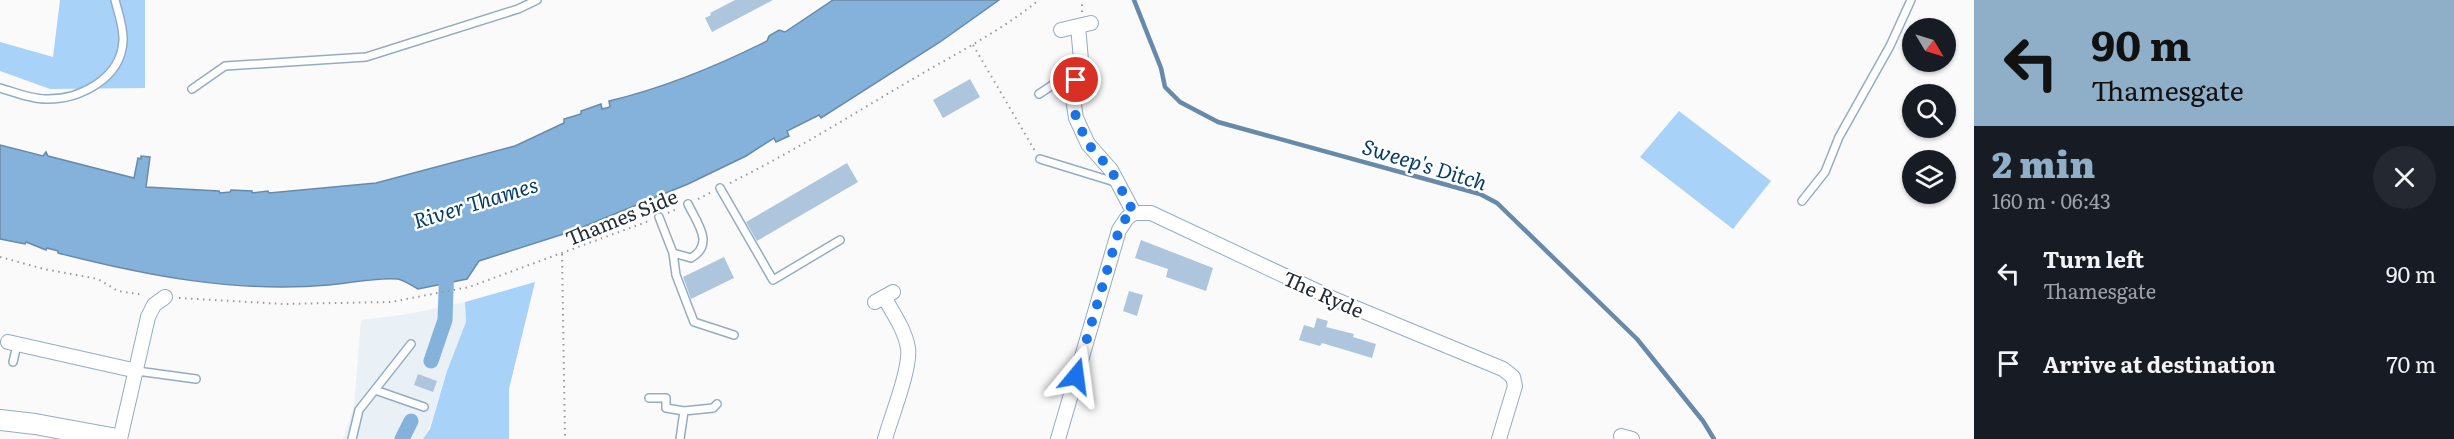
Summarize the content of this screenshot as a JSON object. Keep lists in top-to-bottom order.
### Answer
{
  "streets": {
    "street": ["The Ryde"],
    "path": ["Thames Side"]
  },
  "water": ["Sweep's Ditch", "River Thames"],
  "north": "bottom right",
  "page": {
    "turn": ["90 m", "Thamesgate"],
    "heading": ["2 min", "160 m · 06:43"],
    "list": [
      {
        "name": "Turn left",
        "note": "Thamesgate",
        "value": "90 m"
      },
      {
        "name": "Arrive at destination",
        "value": "70 m"
      }
    ]
  }
}
